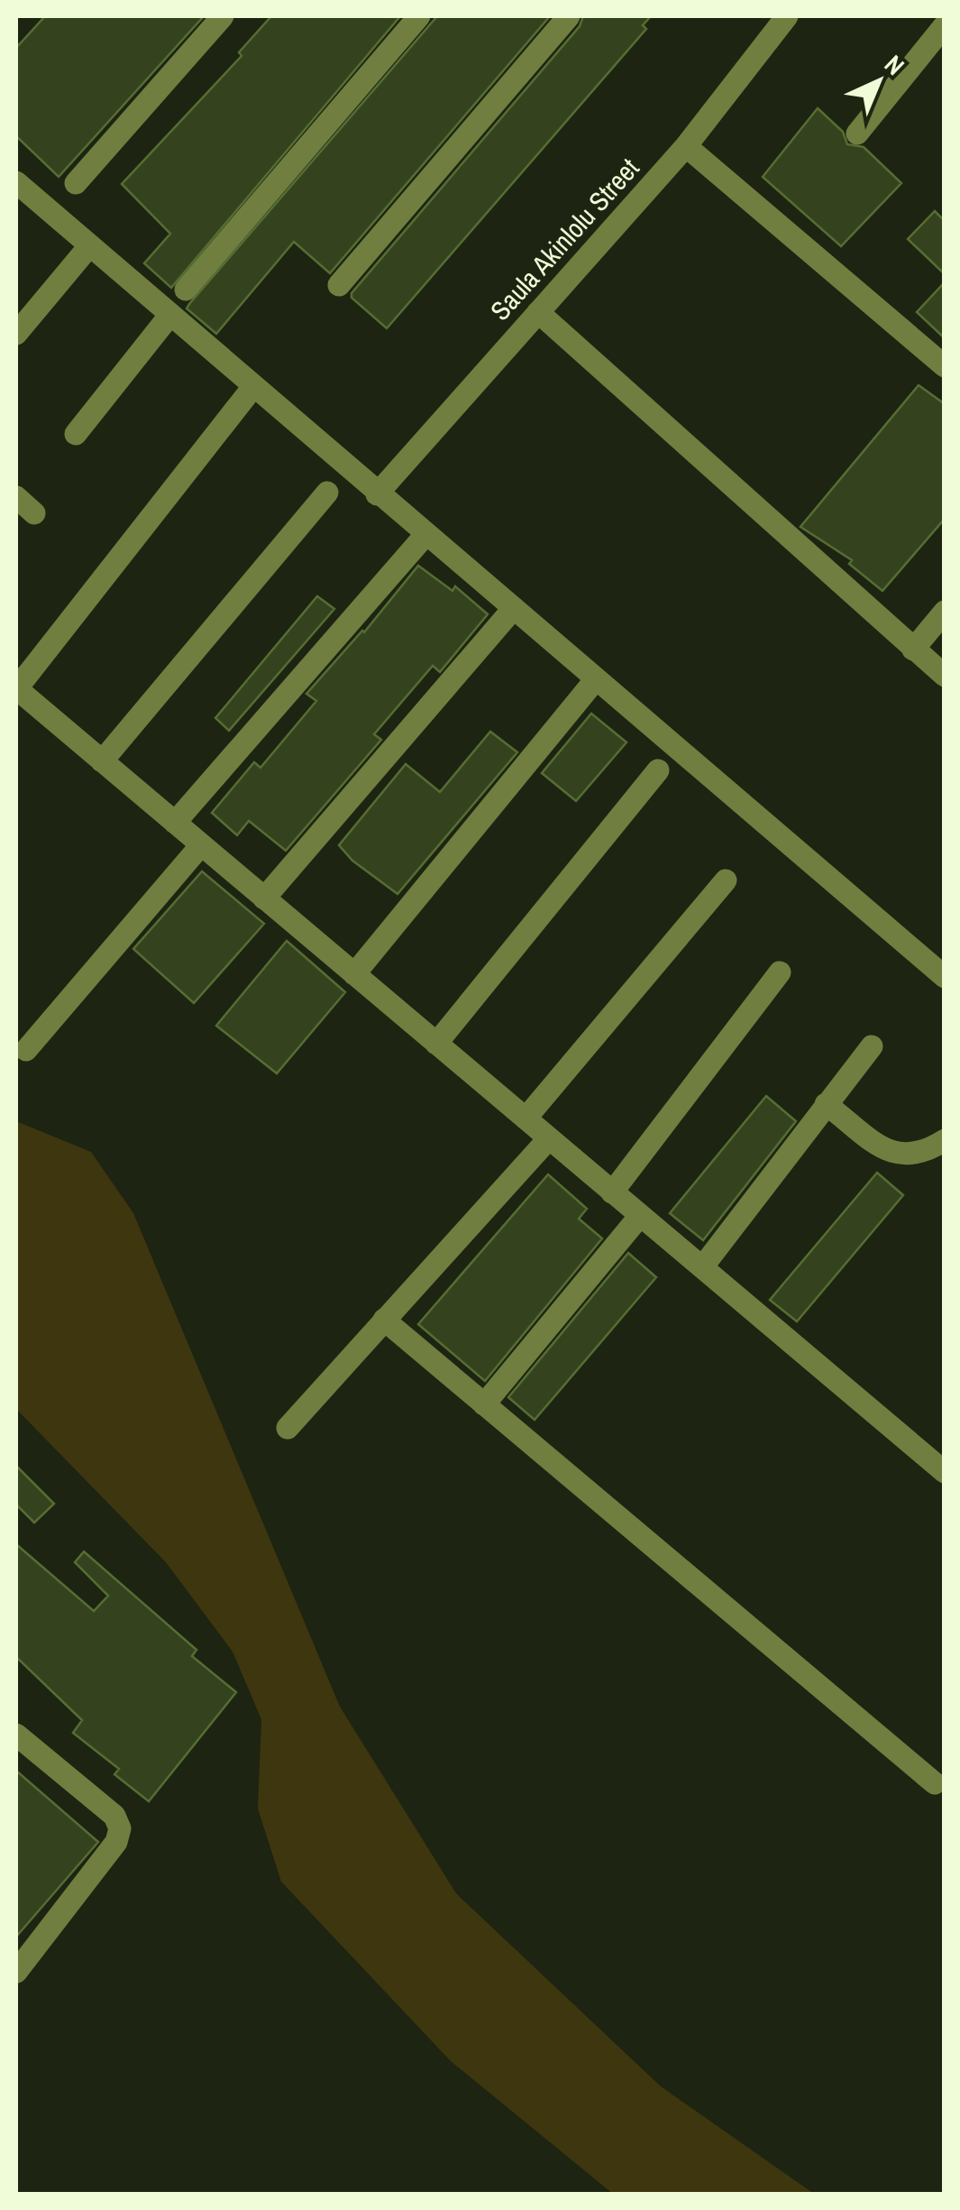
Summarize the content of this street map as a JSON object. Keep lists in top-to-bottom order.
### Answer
{
  "streets": {
    "street": ["Saula Akinlolu Street"]
  },
  "north": "top right"
}
